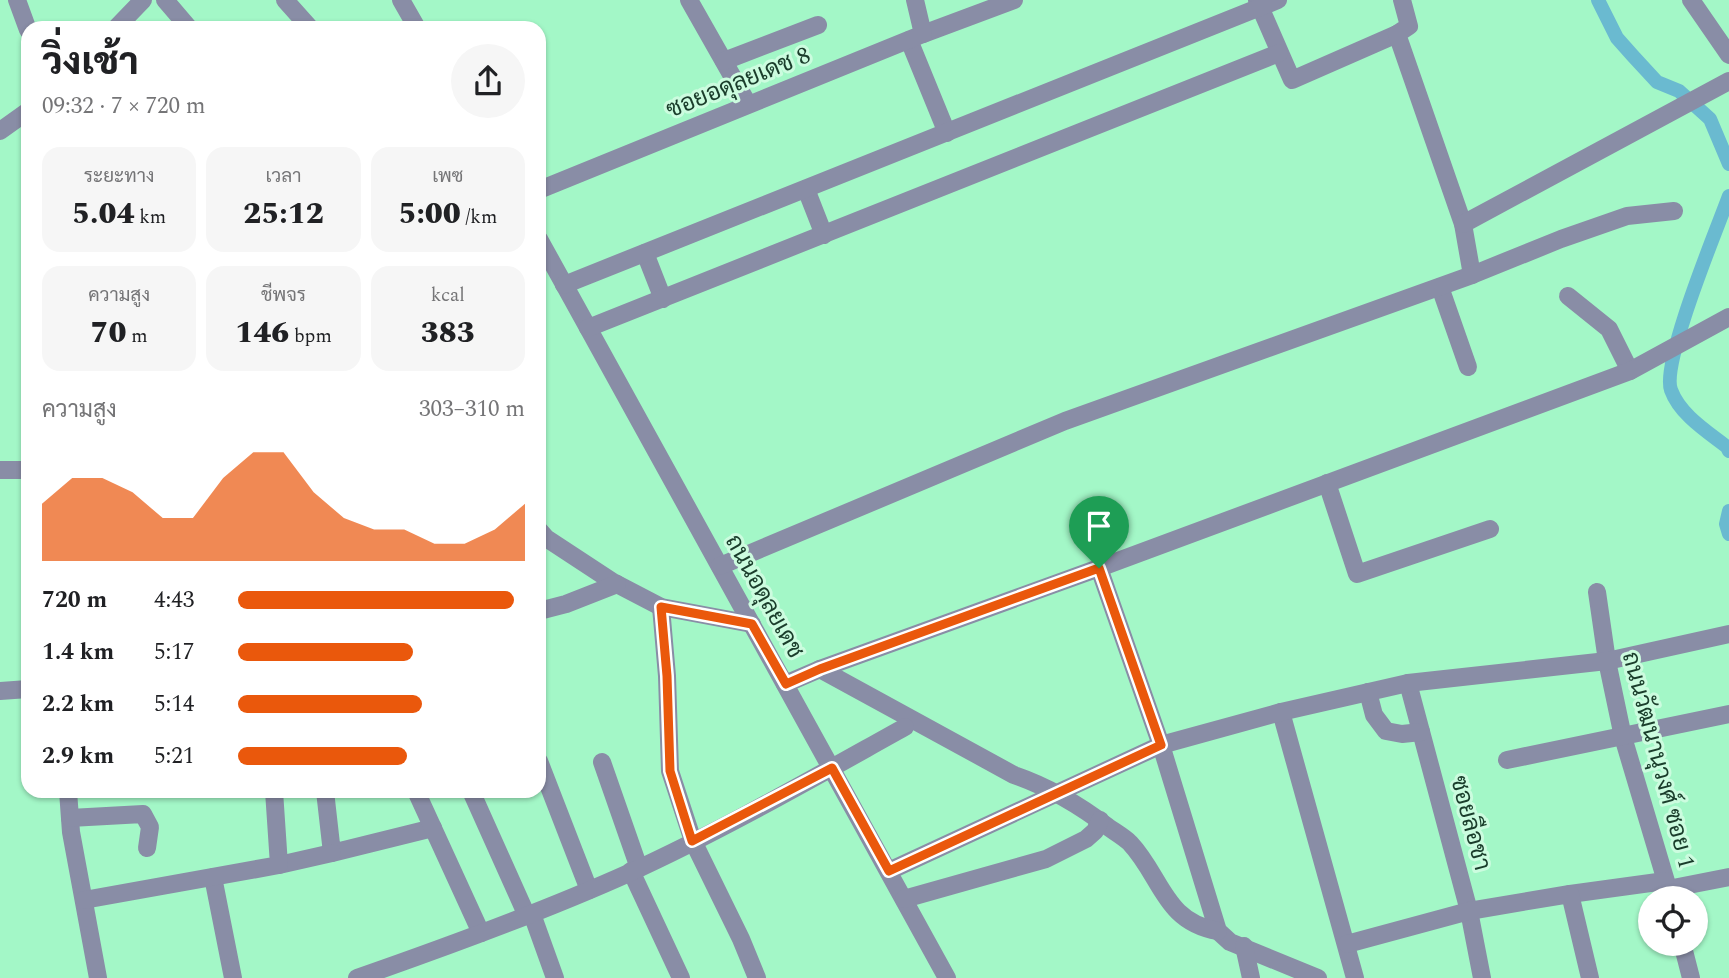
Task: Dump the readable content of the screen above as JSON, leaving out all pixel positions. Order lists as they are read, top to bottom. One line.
{"streets":{"street":["ซอยอดุลยเดช 8","ถนนอดุลยเดช","ถนนวัฒนานุวงศ์ ซอย 1","ซอยลือชา"]},"page":{"heading":["วิ่งเช้า","09:32 · 7 × 720 m"],"stats":[["ระยะทาง","5.04 km"],["เวลา","25:12"],["เพซ","5:00 /km"],["ความสูง","70 m"],["ชีพจร","146 bpm"],["kcal","383"]],"chart":["ความสูง","303–310 m"],"list":[{"name":"720 m","note":"4:43"},{"name":"1.4 km","note":"5:17"},{"name":"2.2 km","note":"5:14"},{"name":"2.9 km","note":"5:21"}]}}
